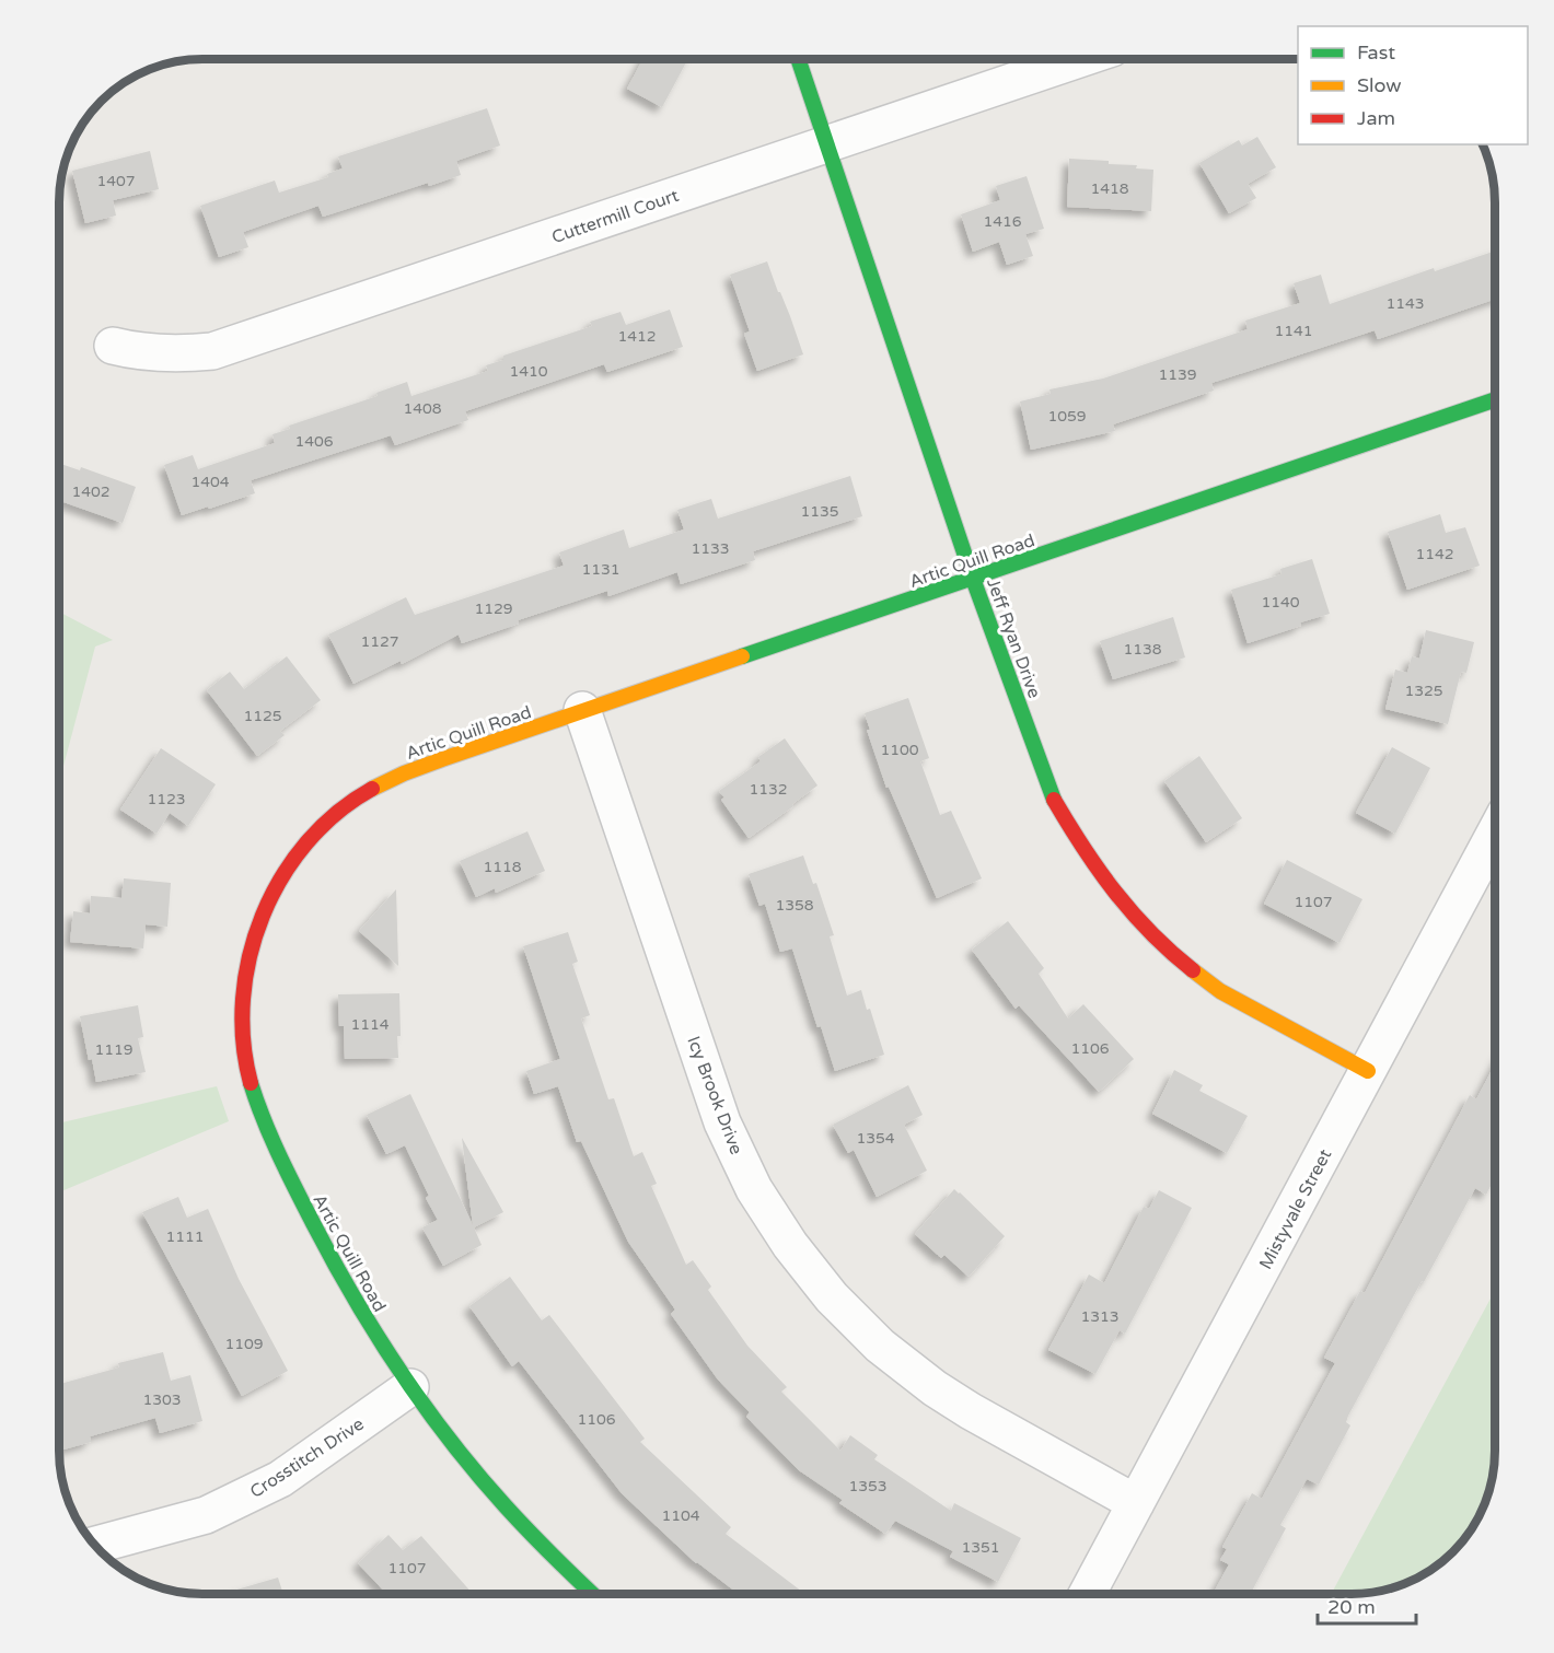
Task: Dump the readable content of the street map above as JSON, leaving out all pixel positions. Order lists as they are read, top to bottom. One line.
{"streets":{"street":["Cuttermill Court","Artic Quill Road","Jeff Ryan Drive","Icy Brook Drive","Mistyvale Street","Crosstitch Drive"]},"crossings":[["Cuttermill Court","Jeff Ryan Drive"],["Artic Quill Road","Jeff Ryan Drive"],["Artic Quill Road","Icy Brook Drive"],["Artic Quill Road","Crosstitch Drive"],["Jeff Ryan Drive","Mistyvale Street"],["Icy Brook Drive","Mistyvale Street"]],"house_numbers":["1407","1418","1416","1143","1141","1412","1410","1139","1408","1059","1406","1404","1402","1135","1133","1142","1131","1140","1129","1127","1138","1325","1125","1100","1132","1123","1118","1107","1358","1114","1106","1119","1354","1111","1313","1109","1303","1106","1353","1104","1351","1107"],"legend":["Fast","Slow","Jam"],"scale_bar":"20 m"}
